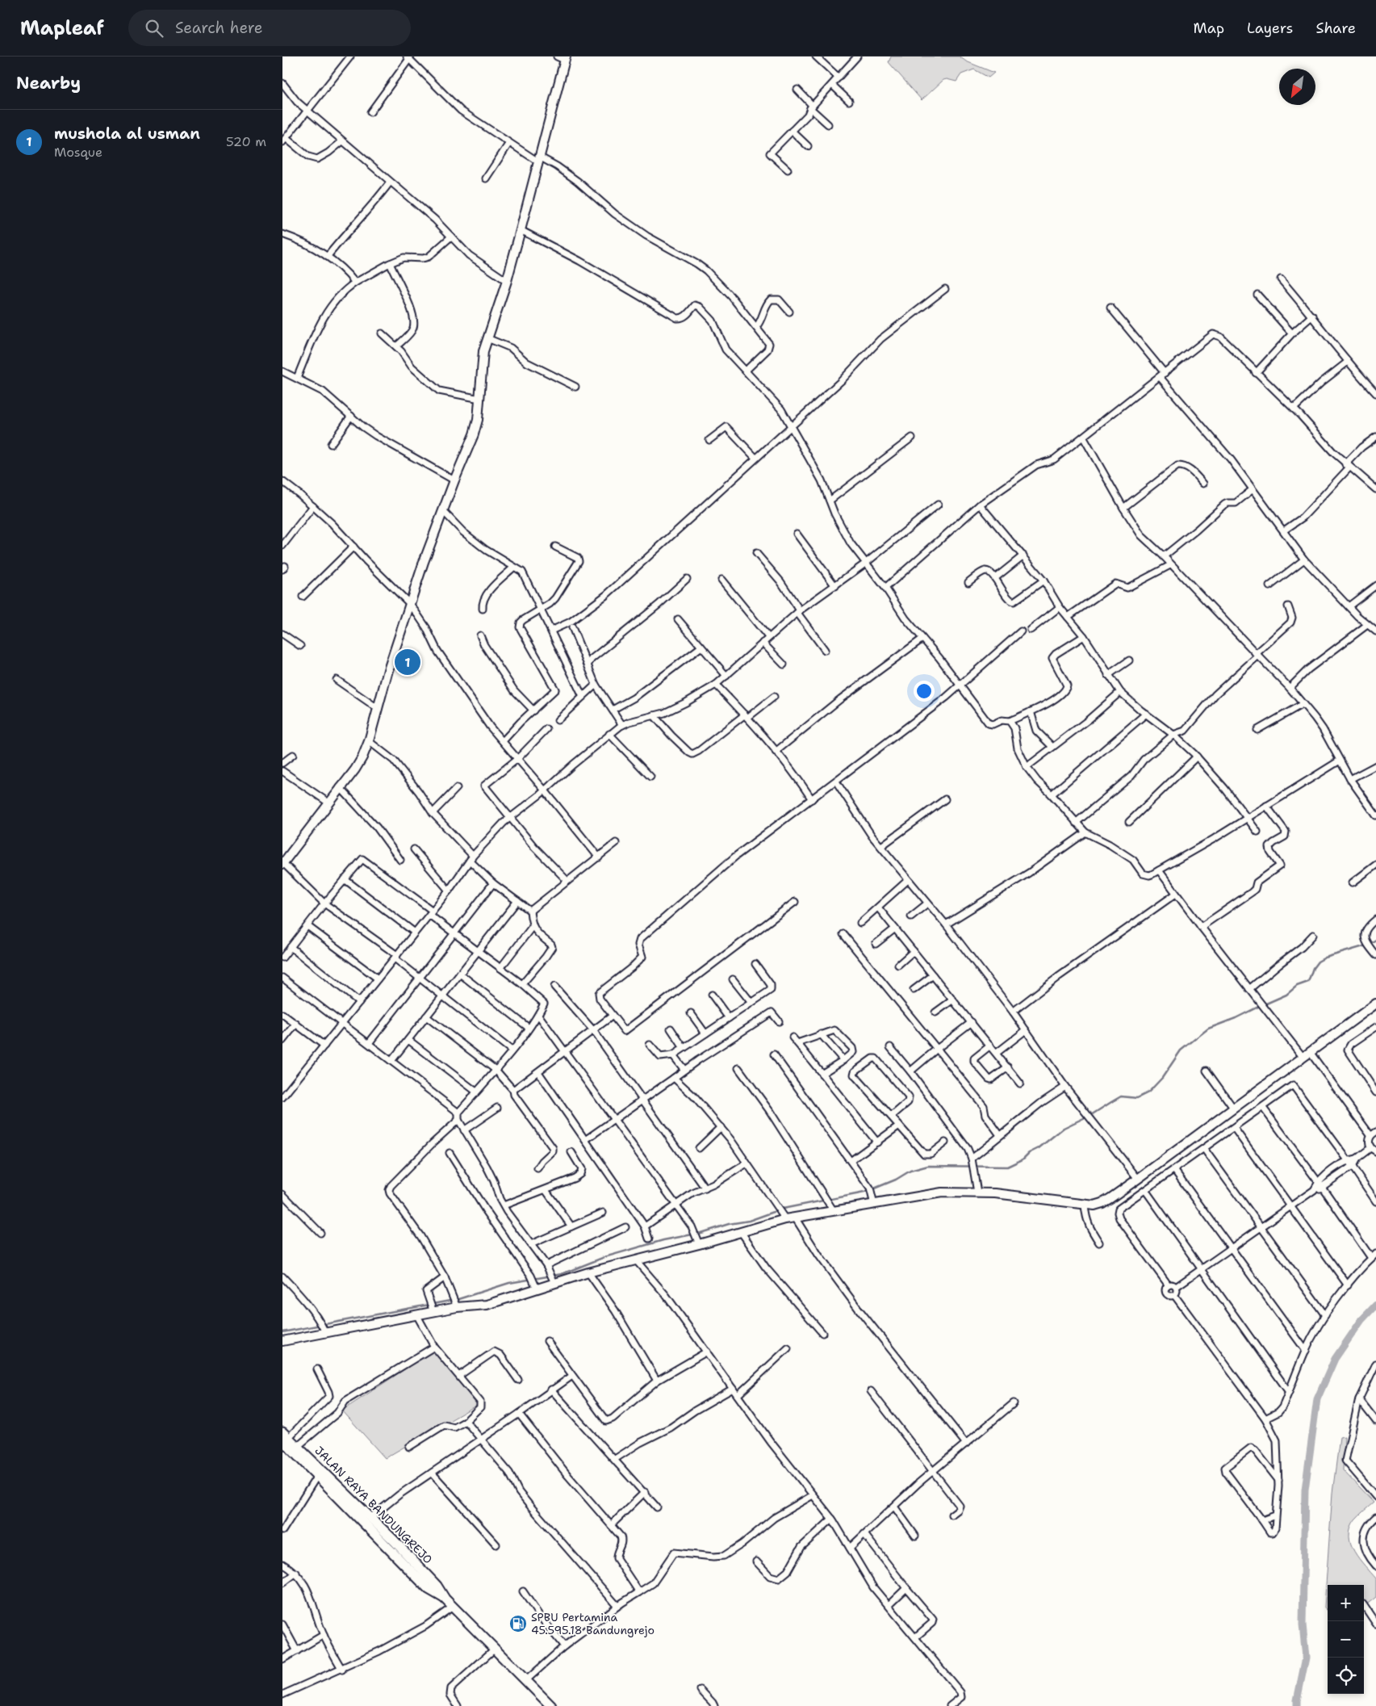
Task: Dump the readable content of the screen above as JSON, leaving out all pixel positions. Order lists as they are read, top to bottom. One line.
{"streets":{"main road":["JALAN RAYA BANDUNGREJO"]},"places":{"fuel station":["SPBU Pertamina 45.595.18 Bandungrejo"]},"north":"bottom left","page":{"header":"Mapleaf","search":"Search here","nav":["Map","Layers","Share"],"heading":"Nearby","list":[{"mark":"1","name":"mushola al usman","note":"Mosque","value":"520 m"}],"pins":"1","map_buttons":["+","−"]}}
